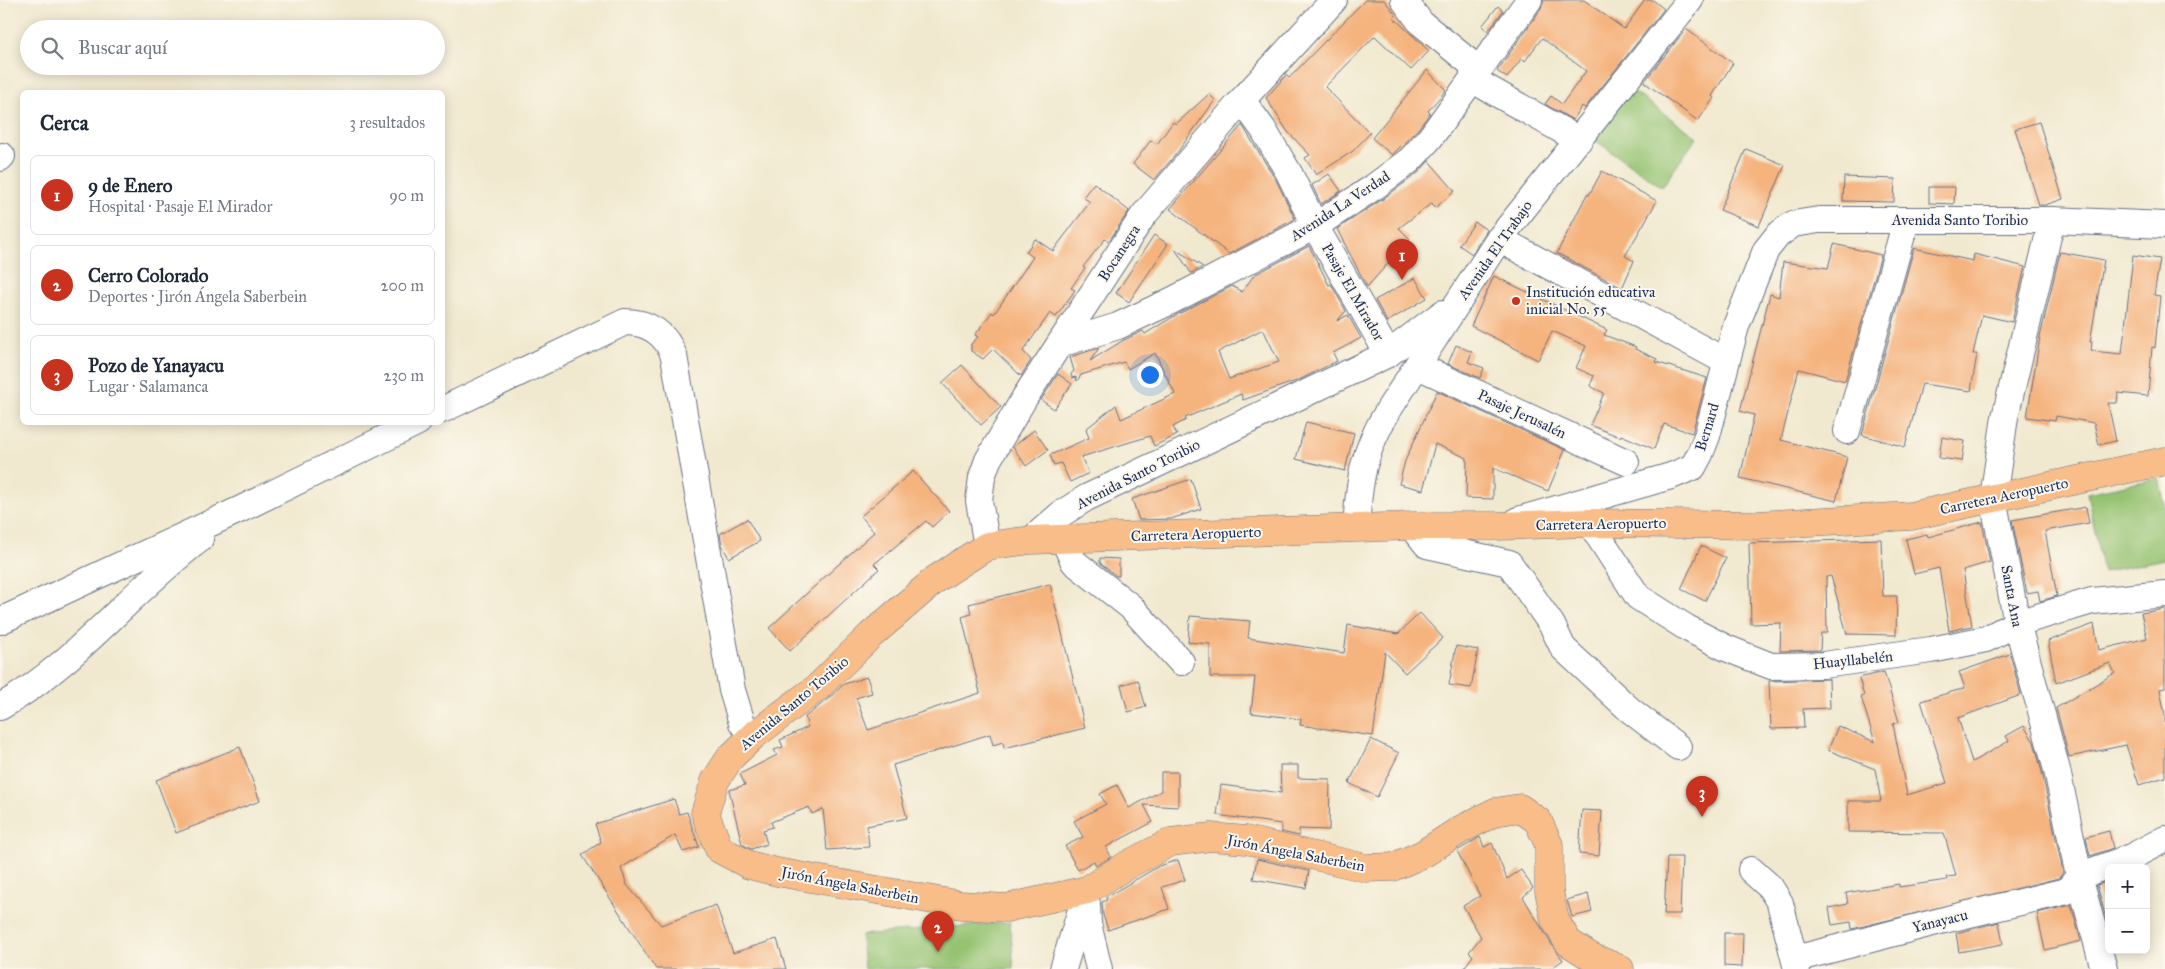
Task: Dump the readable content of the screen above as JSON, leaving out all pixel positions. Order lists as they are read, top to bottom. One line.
{"streets":{"main road":["Avenida Santo Toribio","Carretera Aeropuerto","Jirón Ángela Saberbein"],"street":["Avenida La Verdad","Avenida El Trabajo","Bocanegra","Pasaje El Mirador","Pasaje Jerusalén","Bernard","Santa Ana","Huayllabelén","Yanayacu"]},"crossings":[["Avenida La Verdad","Bocanegra"],["Avenida La Verdad","Pasaje El Mirador"],["Avenida Santo Toribio","Avenida El Trabajo"],["Avenida Santo Toribio","Bocanegra"],["Avenida Santo Toribio","Pasaje El Mirador"],["Avenida Santo Toribio","Bernard"],["Avenida Santo Toribio","Carretera Aeropuerto"],["Avenida Santo Toribio","Santa Ana"],["Avenida Santo Toribio","Jirón Ángela Saberbein"],["Avenida El Trabajo","Pasaje Jerusalén"],["Avenida El Trabajo","Carretera Aeropuerto"],["Bocanegra","Pasaje El Mirador"],["Bernard","Carretera Aeropuerto"],["Carretera Aeropuerto","Santa Ana"],["Carretera Aeropuerto","Huayllabelén"],["Santa Ana","Huayllabelén"],["Santa Ana","Yanayacu"]],"places":["Institución educativa inicial No. 55"],"page":{"search":"Buscar aquí","heading":["Cerca","3 resultados"],"list":[{"mark":"1","name":"9 de Enero","note":"Hospital · Pasaje El Mirador","value":"90 m"},{"mark":"2","name":"Cerro Colorado","note":"Deportes · Jirón Ángela Saberbein","value":"200 m"},{"mark":"3","name":"Pozo de Yanayacu","note":"Lugar · Salamanca","value":"230 m"}],"pins":["1","3","2"],"map_buttons":["+","−"]}}
